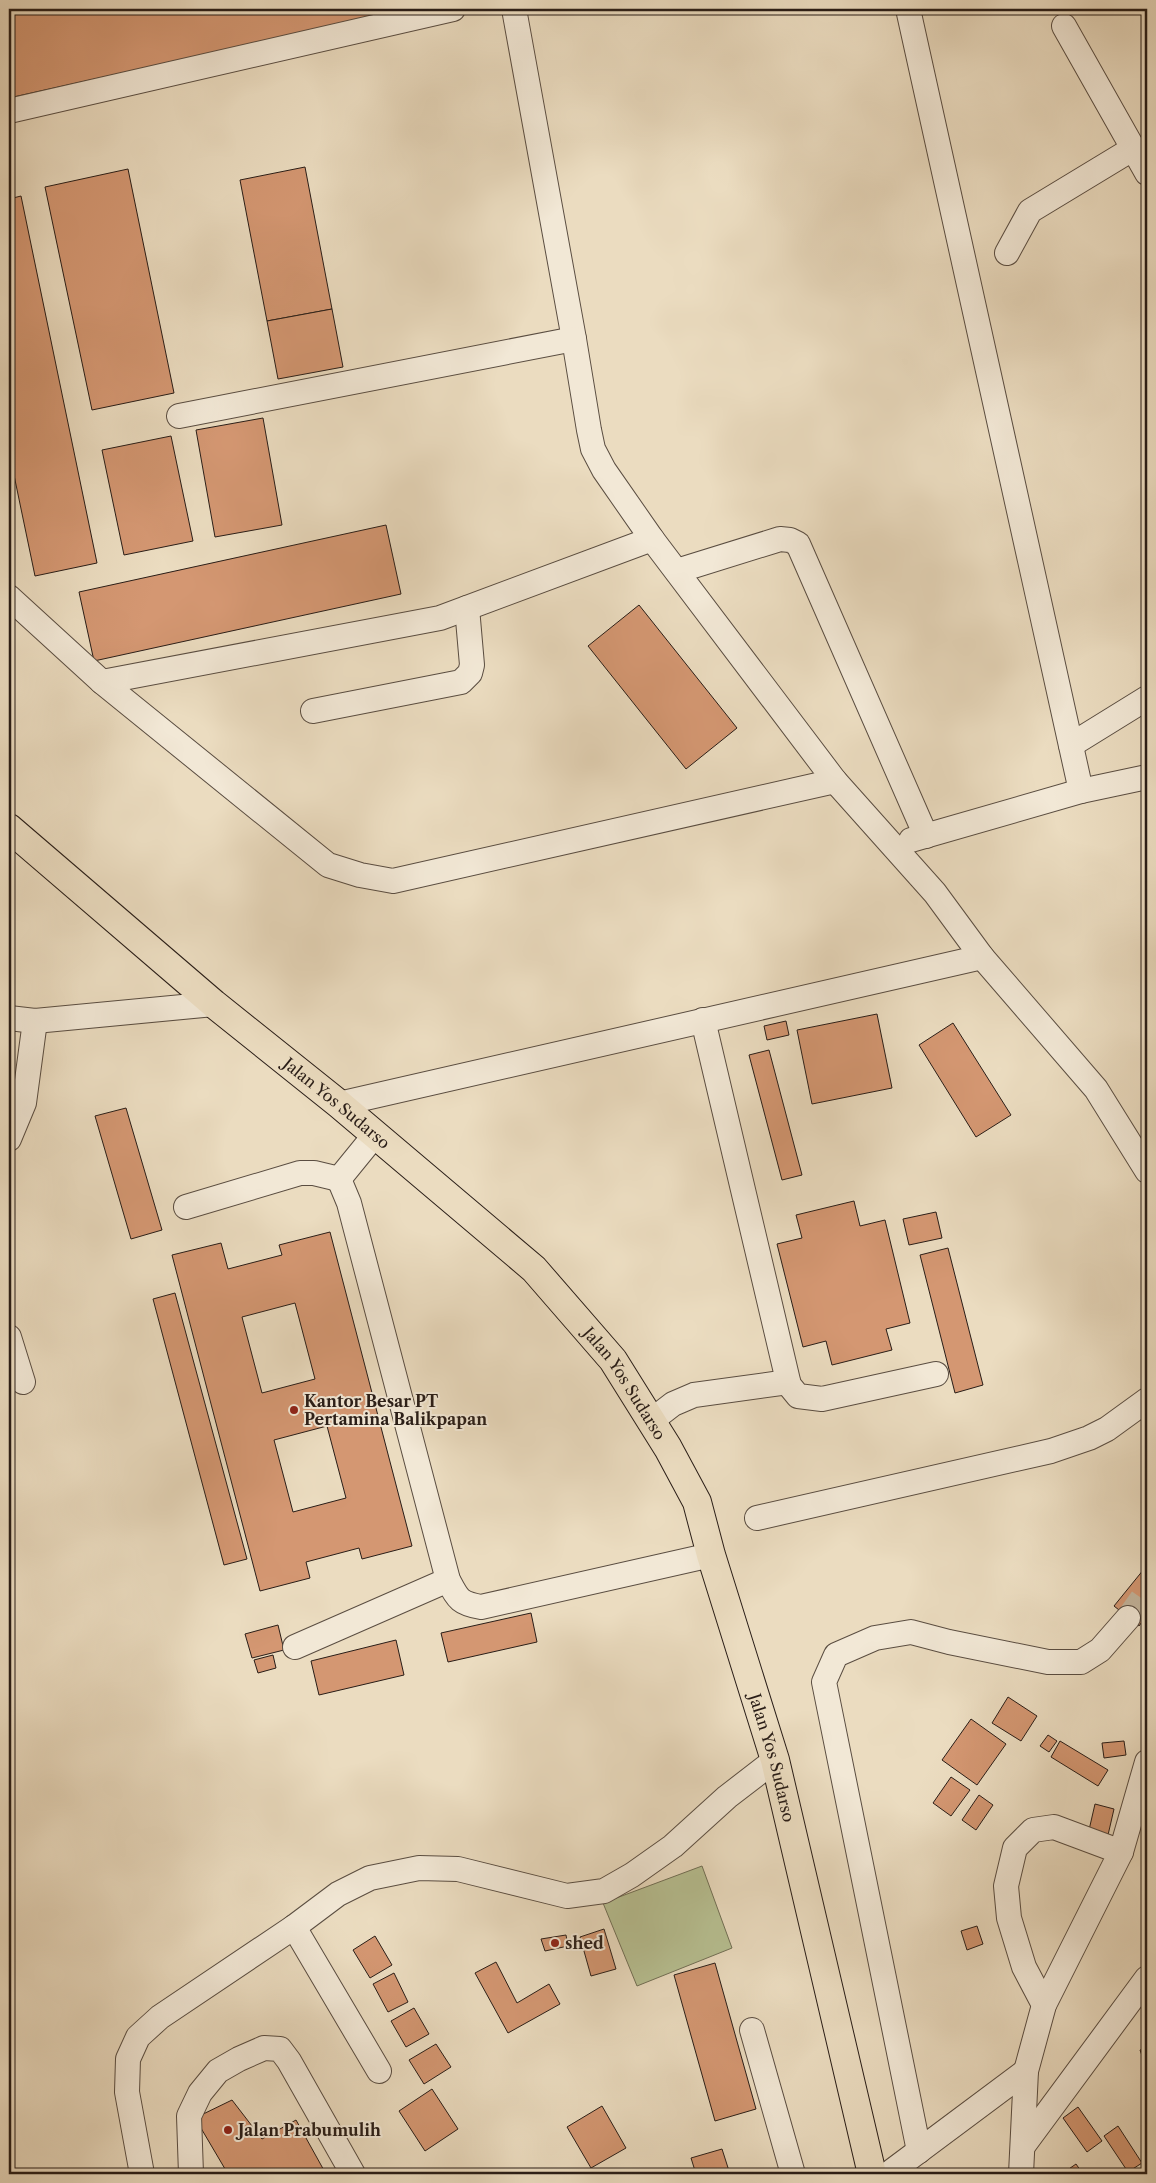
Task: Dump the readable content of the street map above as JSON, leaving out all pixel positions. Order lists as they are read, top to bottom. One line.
{"streets":{"main road":["Jalan Yos Sudarso"]},"places":["Kantor Besar PT Pertamina Balikpapan","shed","Jalan Prabumulih"]}
